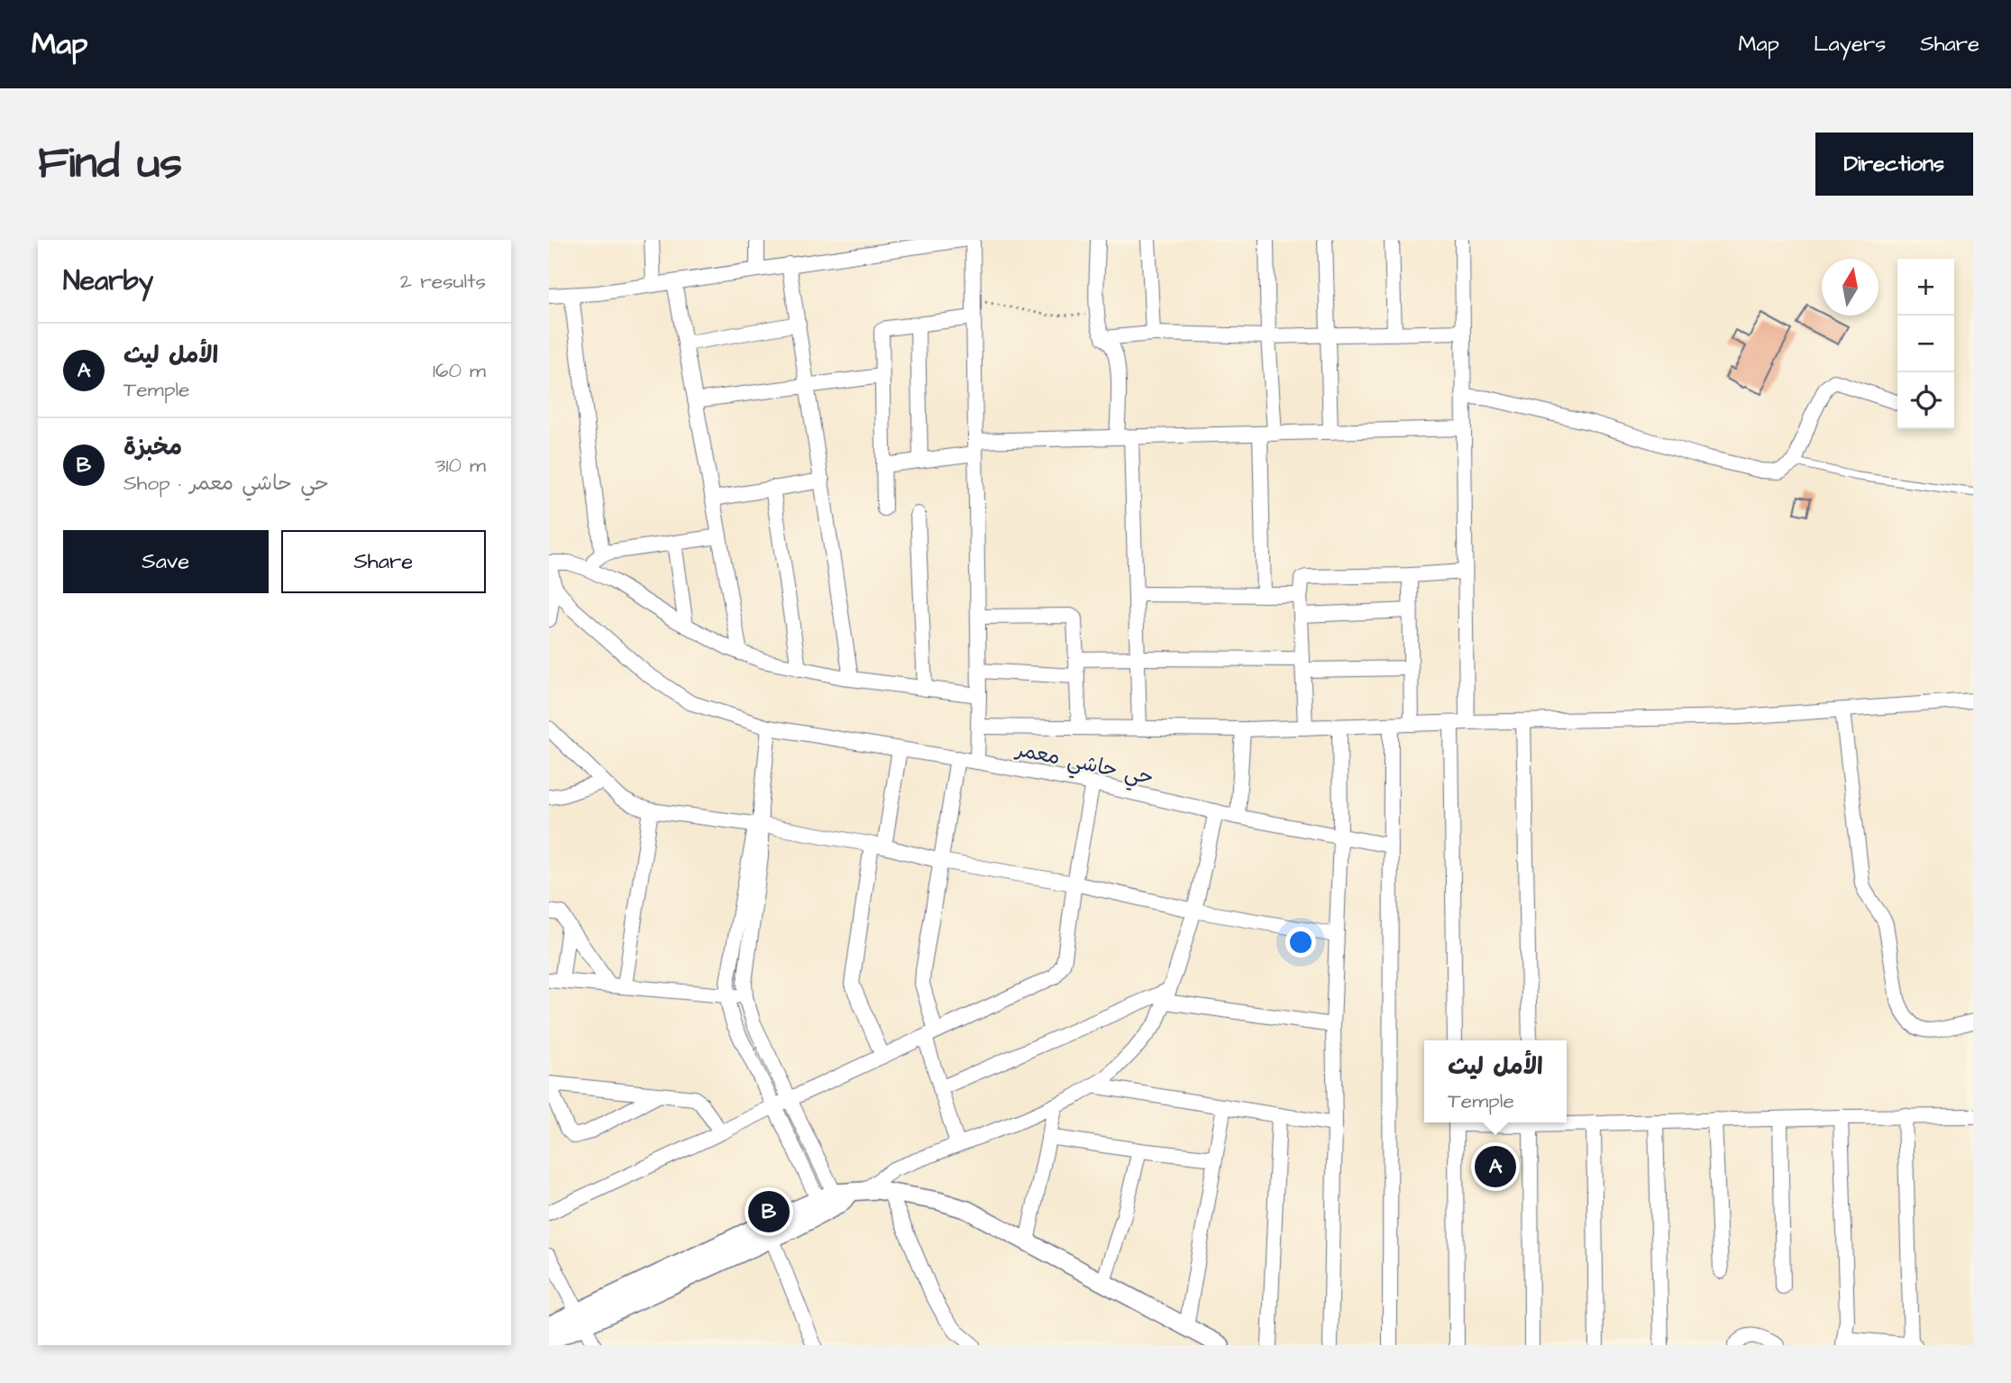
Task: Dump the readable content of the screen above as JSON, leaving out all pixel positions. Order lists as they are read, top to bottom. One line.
{"streets":{"street":["حي حاشي معمر"]},"north":"top","page":{"header":"Map","nav":["Map","Layers","Share"],"buttons":["Directions",["Save","Share"]],"title":"Find us","heading":["Nearby","2 results"],"map_buttons":["+","−"],"list":[{"mark":"A","name":"الأمل ليث","note":"Temple","value":"160 m"},{"mark":"B","name":"مخبزة","note":"Shop · حي حاشي معمر","value":"310 m"}],"popup":["الأمل ليث","Temple"],"pins":["A","B"]}}
